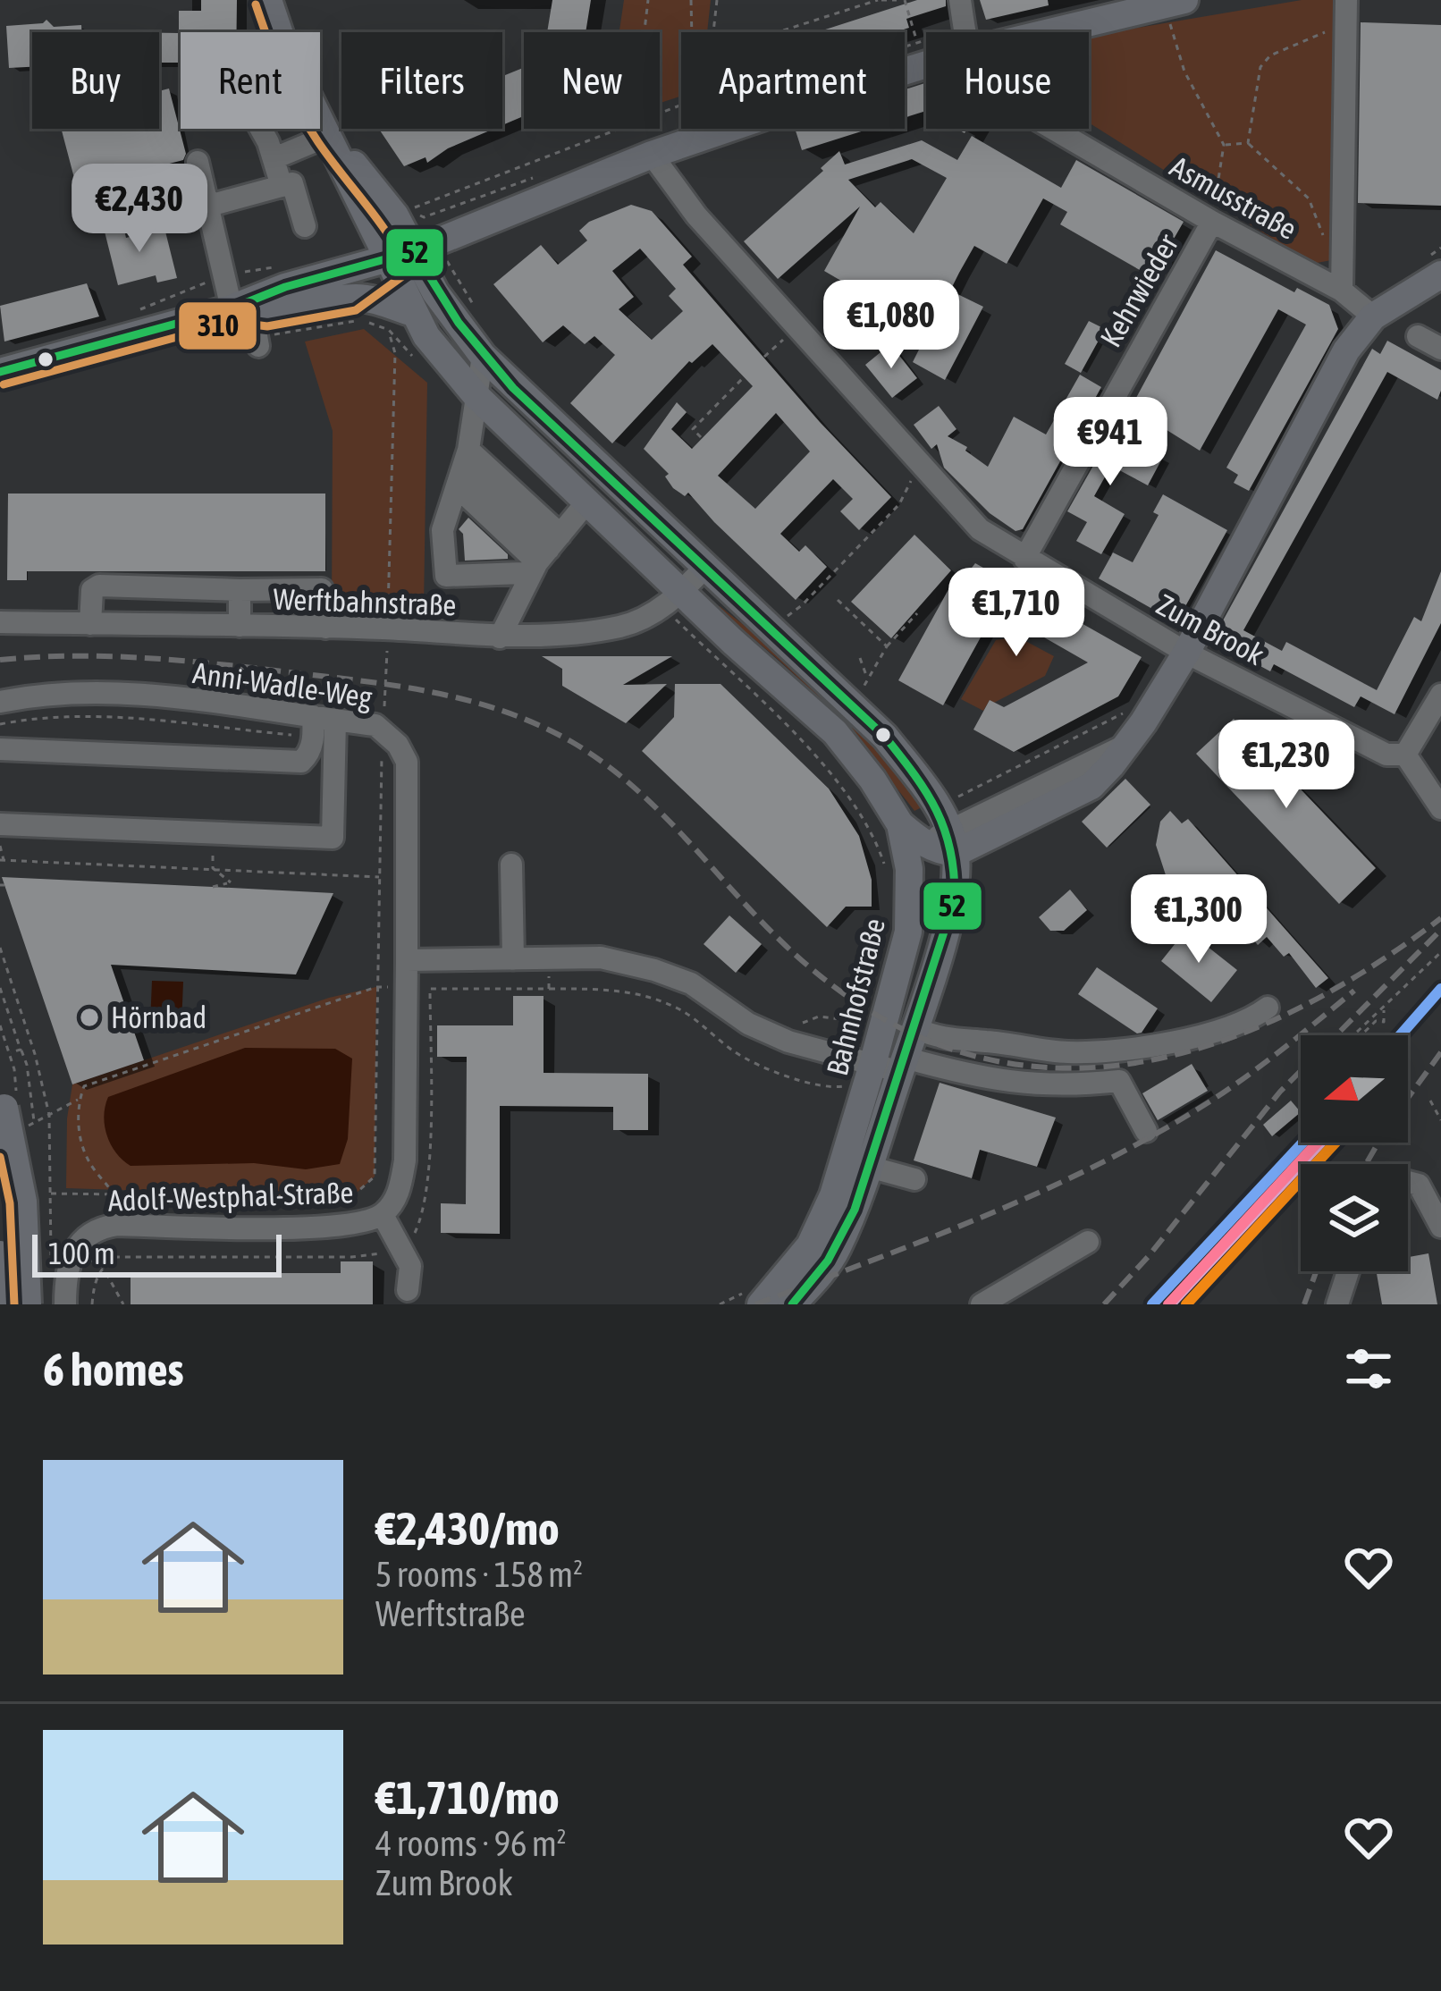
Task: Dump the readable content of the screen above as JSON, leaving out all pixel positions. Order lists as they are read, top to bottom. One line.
{"streets":{"main road":["Bahnhofstraße"],"street":["Asmusstraße","Kehrwieder","Werftbahnstraße","Zum Brook","Anni-Wadle-Weg","Adolf-Westphal-Straße"]},"crossings":[["Asmusstraße","Kehrwieder"],["Kehrwieder","Zum Brook"],["Werftbahnstraße","Bahnhofstraße"],["Anni-Wadle-Weg","Adolf-Westphal-Straße"]],"places":["Hörnbad"],"lines":["transit line 310","transit line 52"],"scale_bar":"100 m","north":"left","page":{"chip":["Buy","Rent","Filters","New","Apartment","House"],"price":["€2,430","€1,080","€941","€1,710","€1,230","€1,300"],"scale":"100 m","heading":"6 homes","list":[{"name":"€2,430/mo","note":"5 rooms · 158 m² · Werftstraße"},{"name":"€1,710/mo","note":"4 rooms · 96 m² · Zum Brook"}]}}
